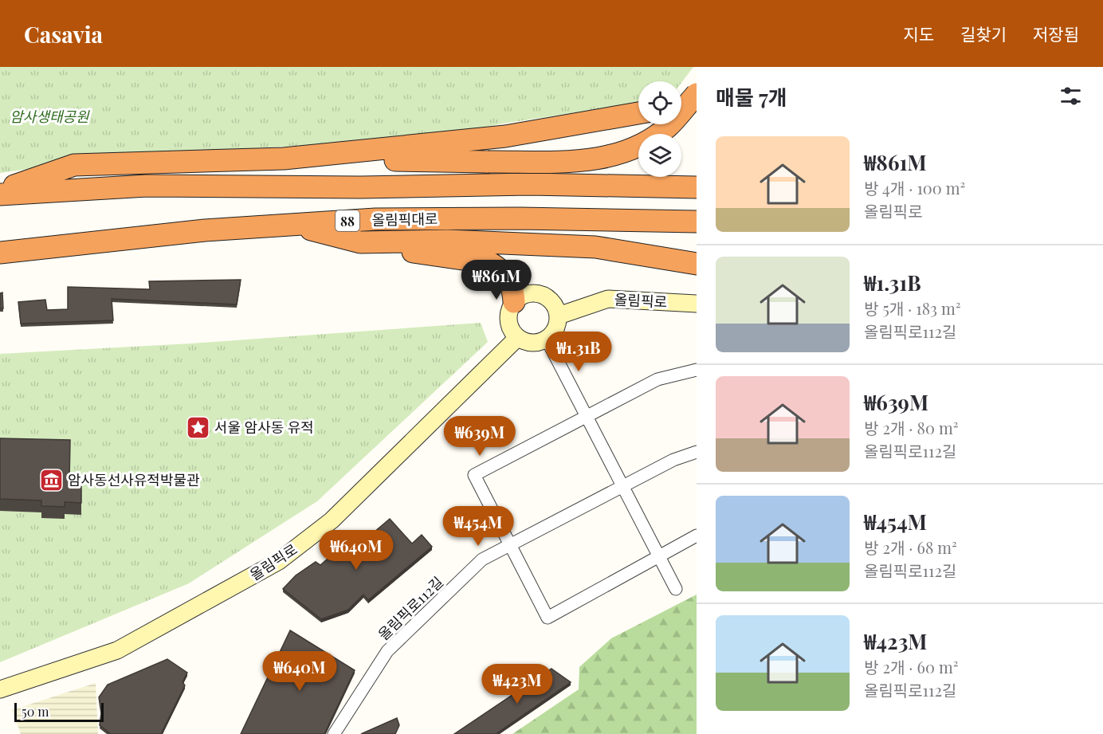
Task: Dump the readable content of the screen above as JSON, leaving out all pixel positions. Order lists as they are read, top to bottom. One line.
{"streets":{"highway":["올림픽대로","88"],"main road":["올림픽로"],"street":["올림픽로112길"]},"parks":["암사생태공원"],"places":{"place":["서울 암사동 유적"],"museum":["암사동선사유적박물관"]},"scale_bar":"50 m","page":{"header":"Casavia","nav":["지도","길찾기","저장됨"],"heading":"매물 7개","list":[{"name":"₩861M","note":"방 4개 · 100 m² · 올림픽로"},{"name":"₩1.31B","note":"방 5개 · 183 m² · 올림픽로112길"},{"name":"₩639M","note":"방 2개 · 80 m² · 올림픽로112길"},{"name":"₩454M","note":"방 2개 · 68 m² · 올림픽로112길"},{"name":"₩423M","note":"방 2개 · 60 m² · 올림픽로112길"}],"price":["₩861M","₩1.31B","₩639M","₩454M","₩640M","₩640M","₩423M"],"scale":"50 m"}}
